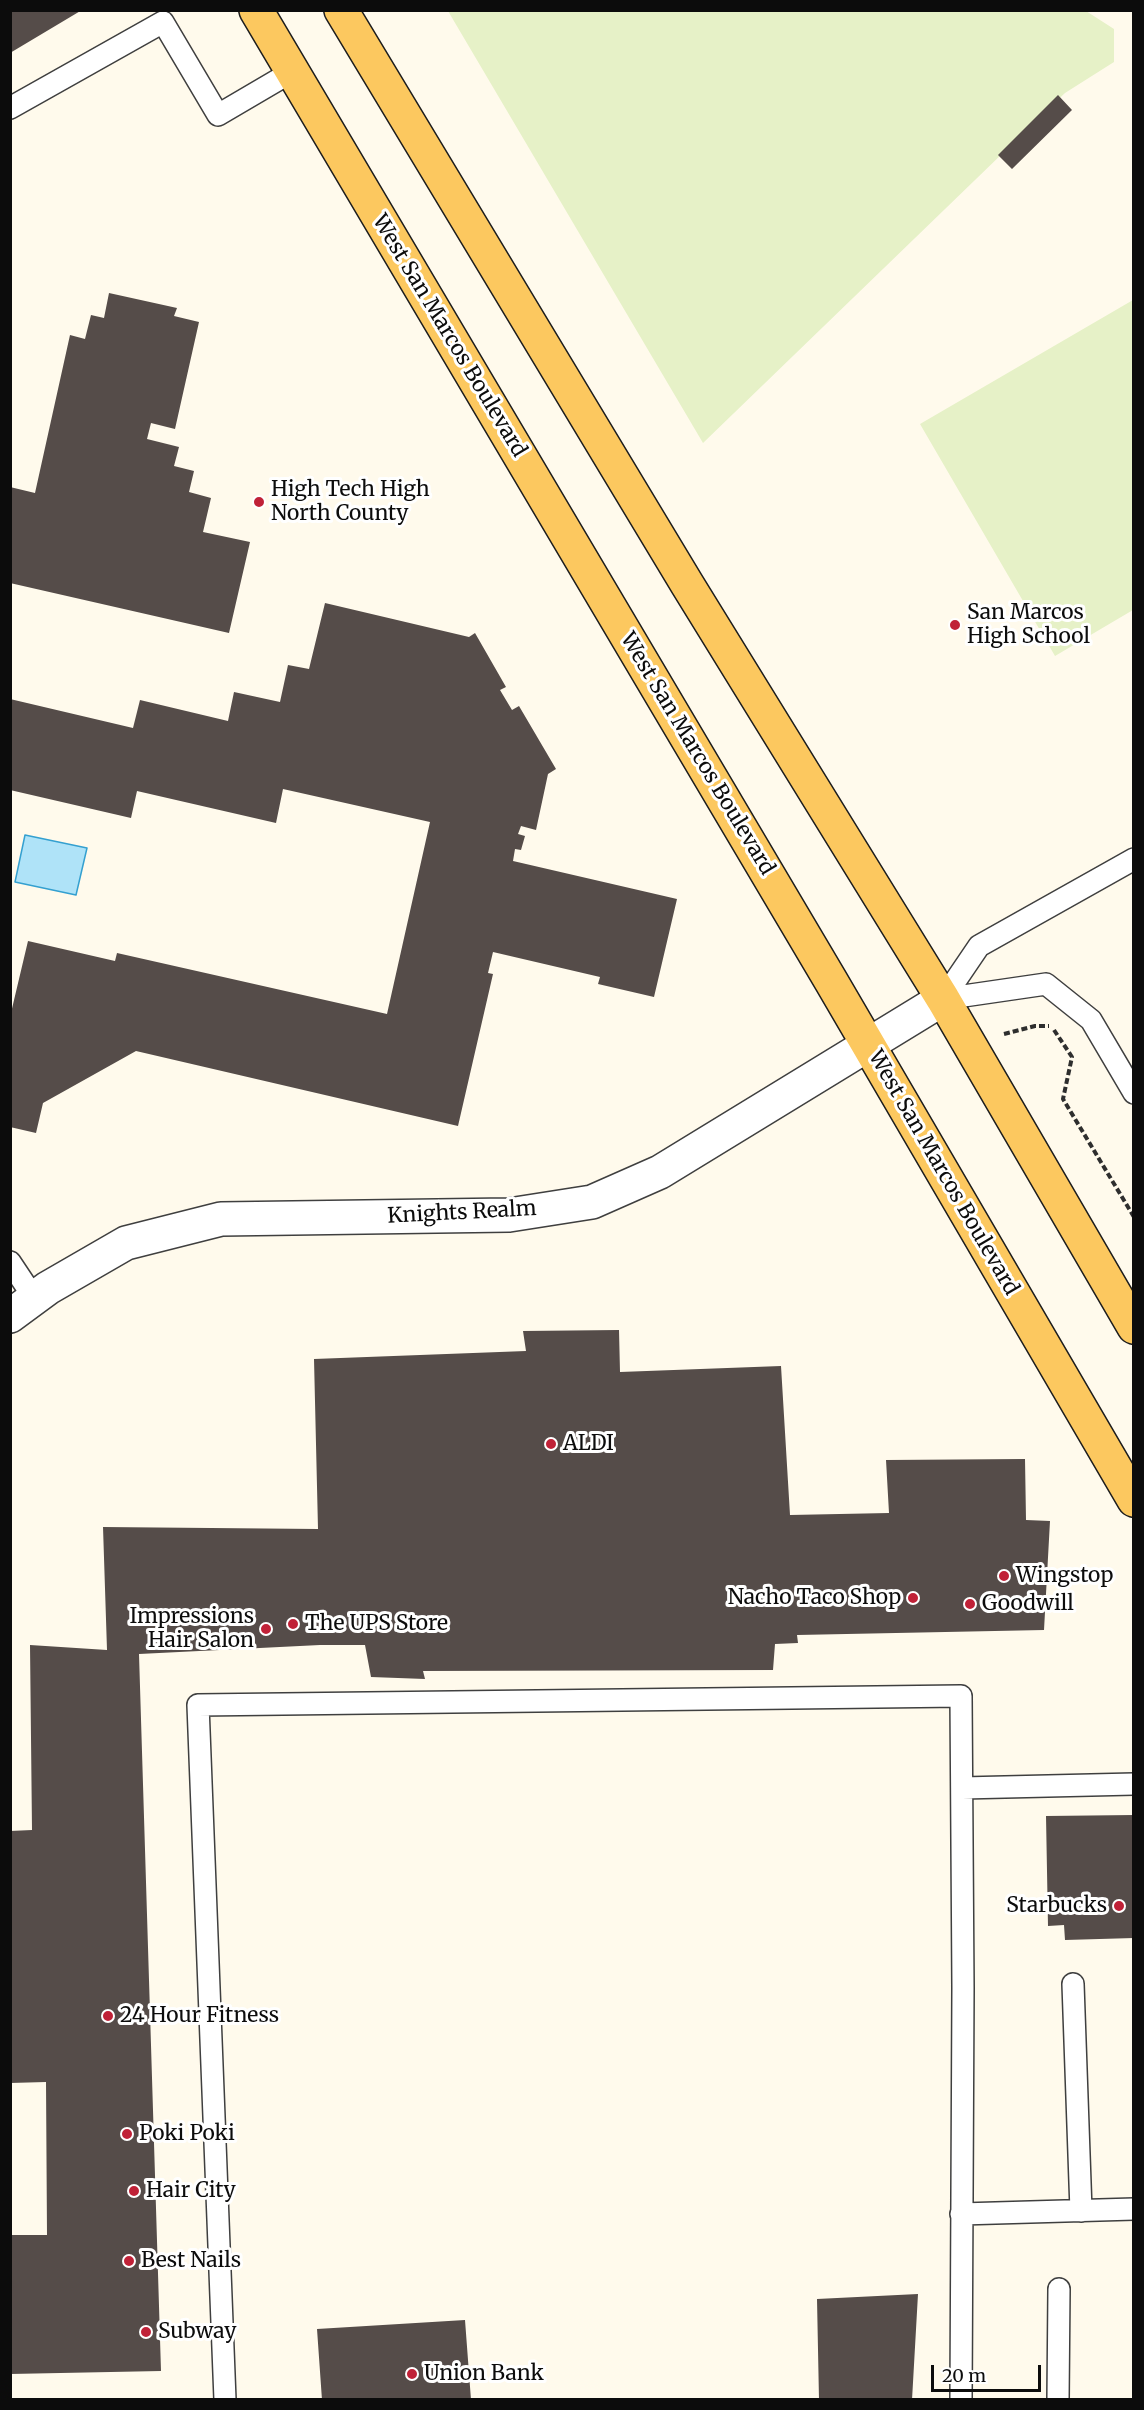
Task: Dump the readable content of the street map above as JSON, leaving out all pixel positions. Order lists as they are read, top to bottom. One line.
{"streets":{"main road":["West San Marcos Boulevard"],"street":["Knights Realm"]},"crossings":[["West San Marcos Boulevard","Knights Realm"]],"places":["High Tech High North County","San Marcos High School","ALDI","Wingstop","Nacho Taco Shop","Goodwill","The UPS Store","Impressions Hair Salon","Starbucks","24 Hour Fitness","Poki Poki","Hair City","Best Nails","Subway","Union Bank"],"scale_bar":"20 m"}
